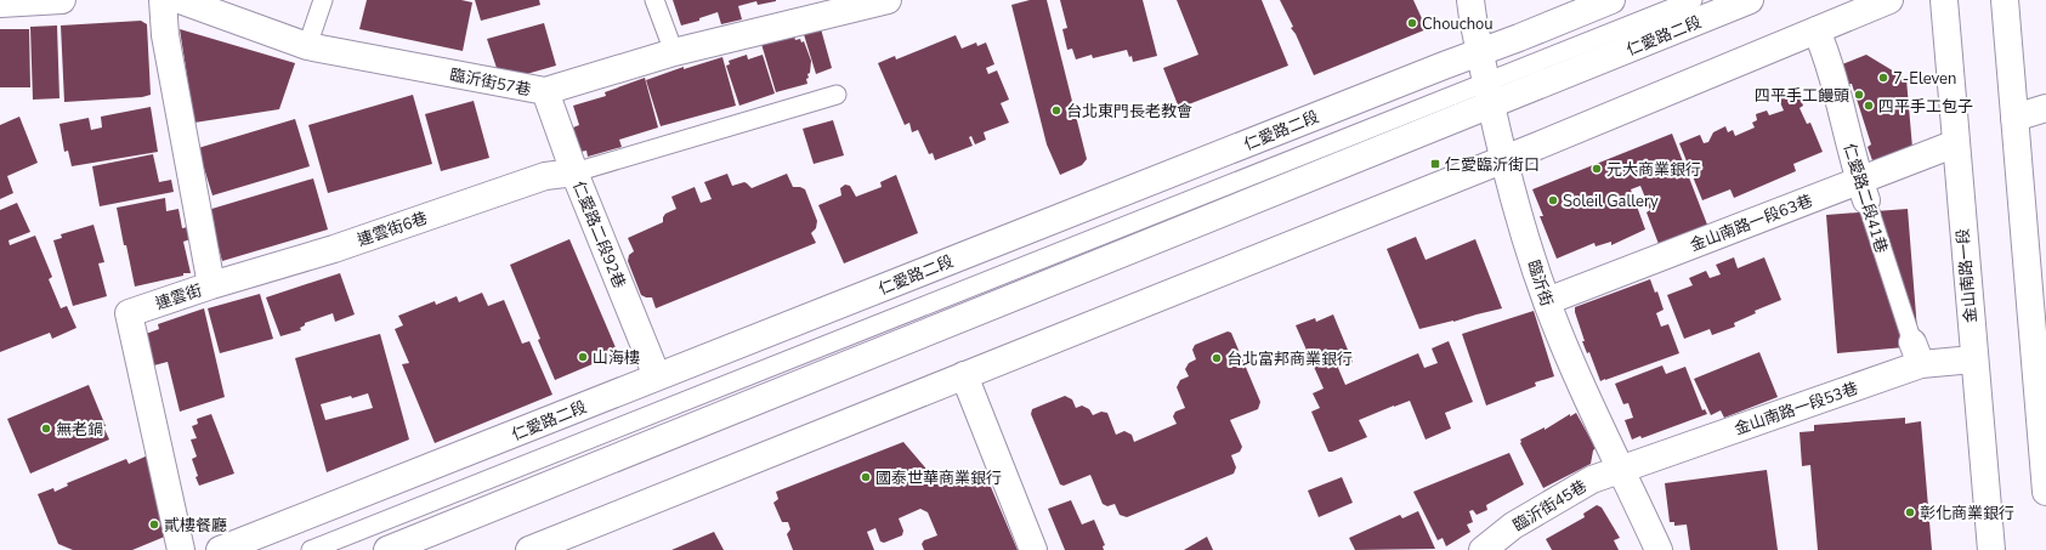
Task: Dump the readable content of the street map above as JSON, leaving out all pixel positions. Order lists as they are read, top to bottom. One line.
{"streets":{"main road":["仁愛路二段","臨沂街57巷","仁愛路二段41巷","金山南路一段63巷","連雲街6巷","仁愛路二段92巷","金山南路一段","臨沂街","連雲街","金山南路一段53巷","臨沂街45巷"]},"crossings":[["仁愛路二段","仁愛路二段92巷"],["仁愛路二段","臨沂街"],["臨沂街57巷","仁愛路二段92巷"],["仁愛路二段41巷","金山南路一段63巷"],["仁愛路二段41巷","金山南路一段53巷"],["金山南路一段63巷","金山南路一段"],["金山南路一段63巷","臨沂街"],["連雲街6巷","仁愛路二段92巷"],["連雲街6巷","連雲街"],["金山南路一段","金山南路一段53巷"],["臨沂街","金山南路一段53巷"],["臨沂街","臨沂街45巷"],["金山南路一段53巷","臨沂街45巷"]],"places":{"other":["Chouchou","7-Eleven","四平手工饅頭","四平手工包子","台北東門長老教會","元大商業銀行","Soleil Gallery","山海樓","台北富邦商業銀行","無老鍋","國泰世華商業銀行","彰化商業銀行","貳樓餐廳"],"transit":["仁愛臨沂街口"]}}
